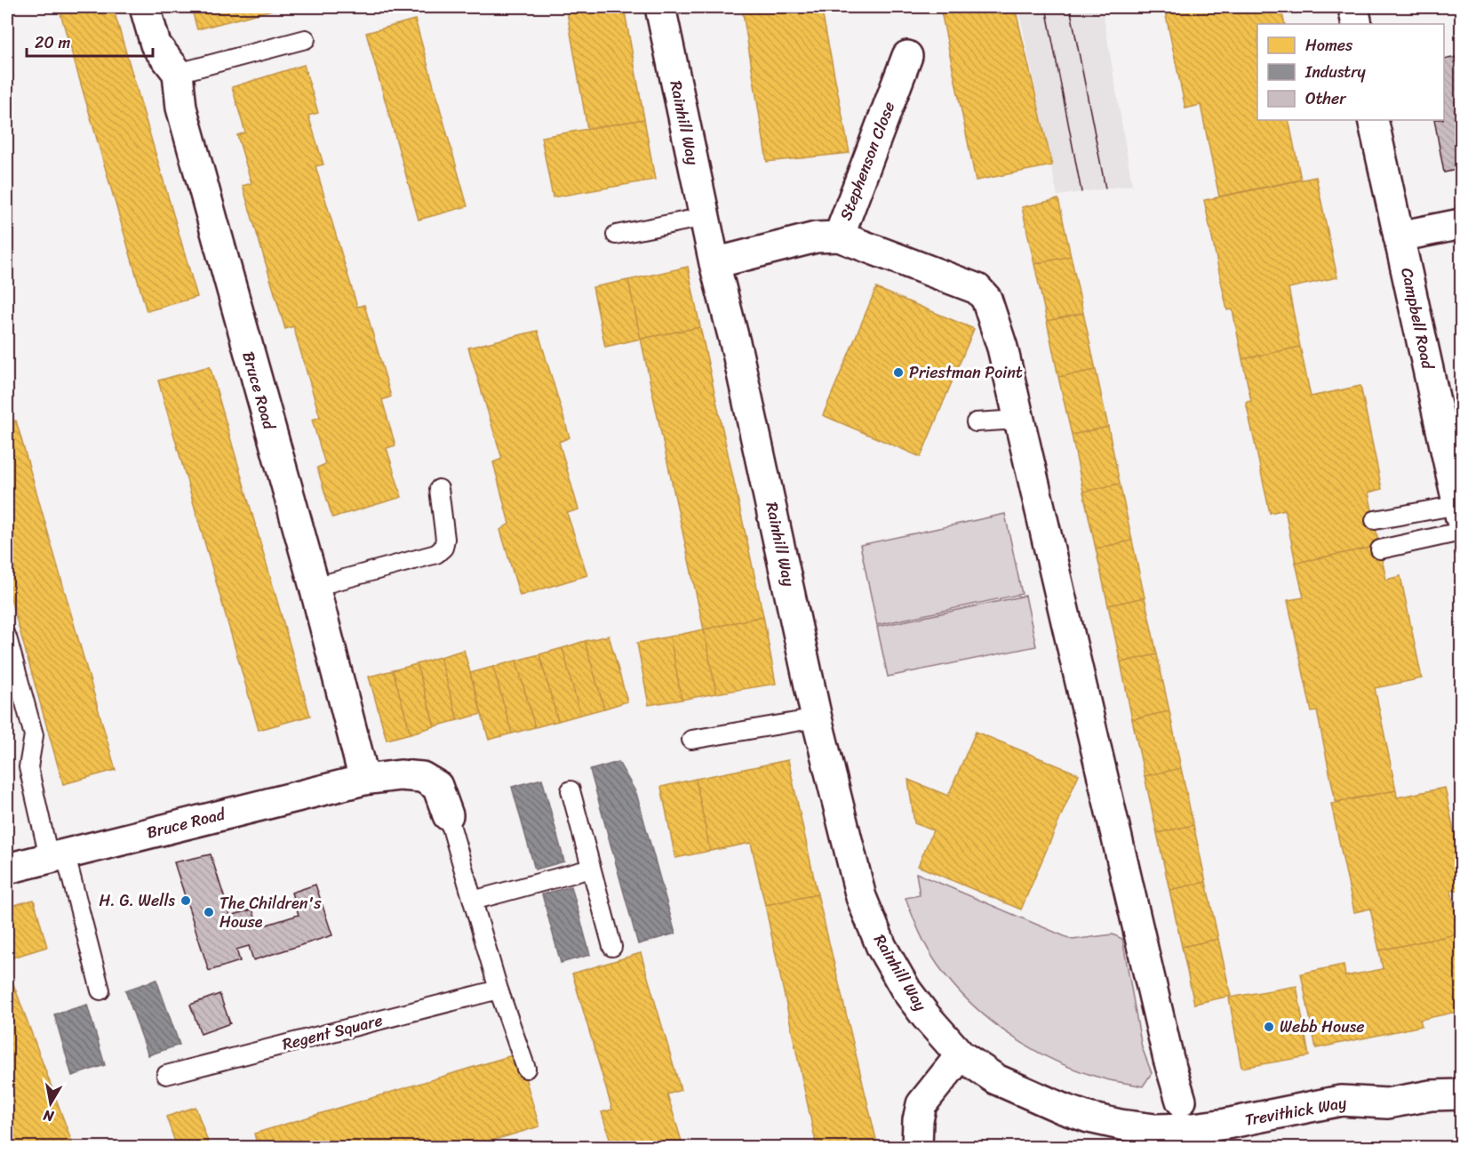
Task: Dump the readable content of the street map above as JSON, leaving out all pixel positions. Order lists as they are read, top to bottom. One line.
{"streets":{"street":["Rainhill Way","Stephenson Close","Campbell Road","Bruce Road","Trevithick Way"],"lane":["Regent Square"]},"crossings":[["Rainhill Way","Stephenson Close"],["Rainhill Way","Trevithick Way"]],"places":["Priestman Point","H. G. Wells","The Children's House","Webb House"],"legend":["Homes","Industry","Other"],"scale_bar":"20 m","north":"bottom"}
